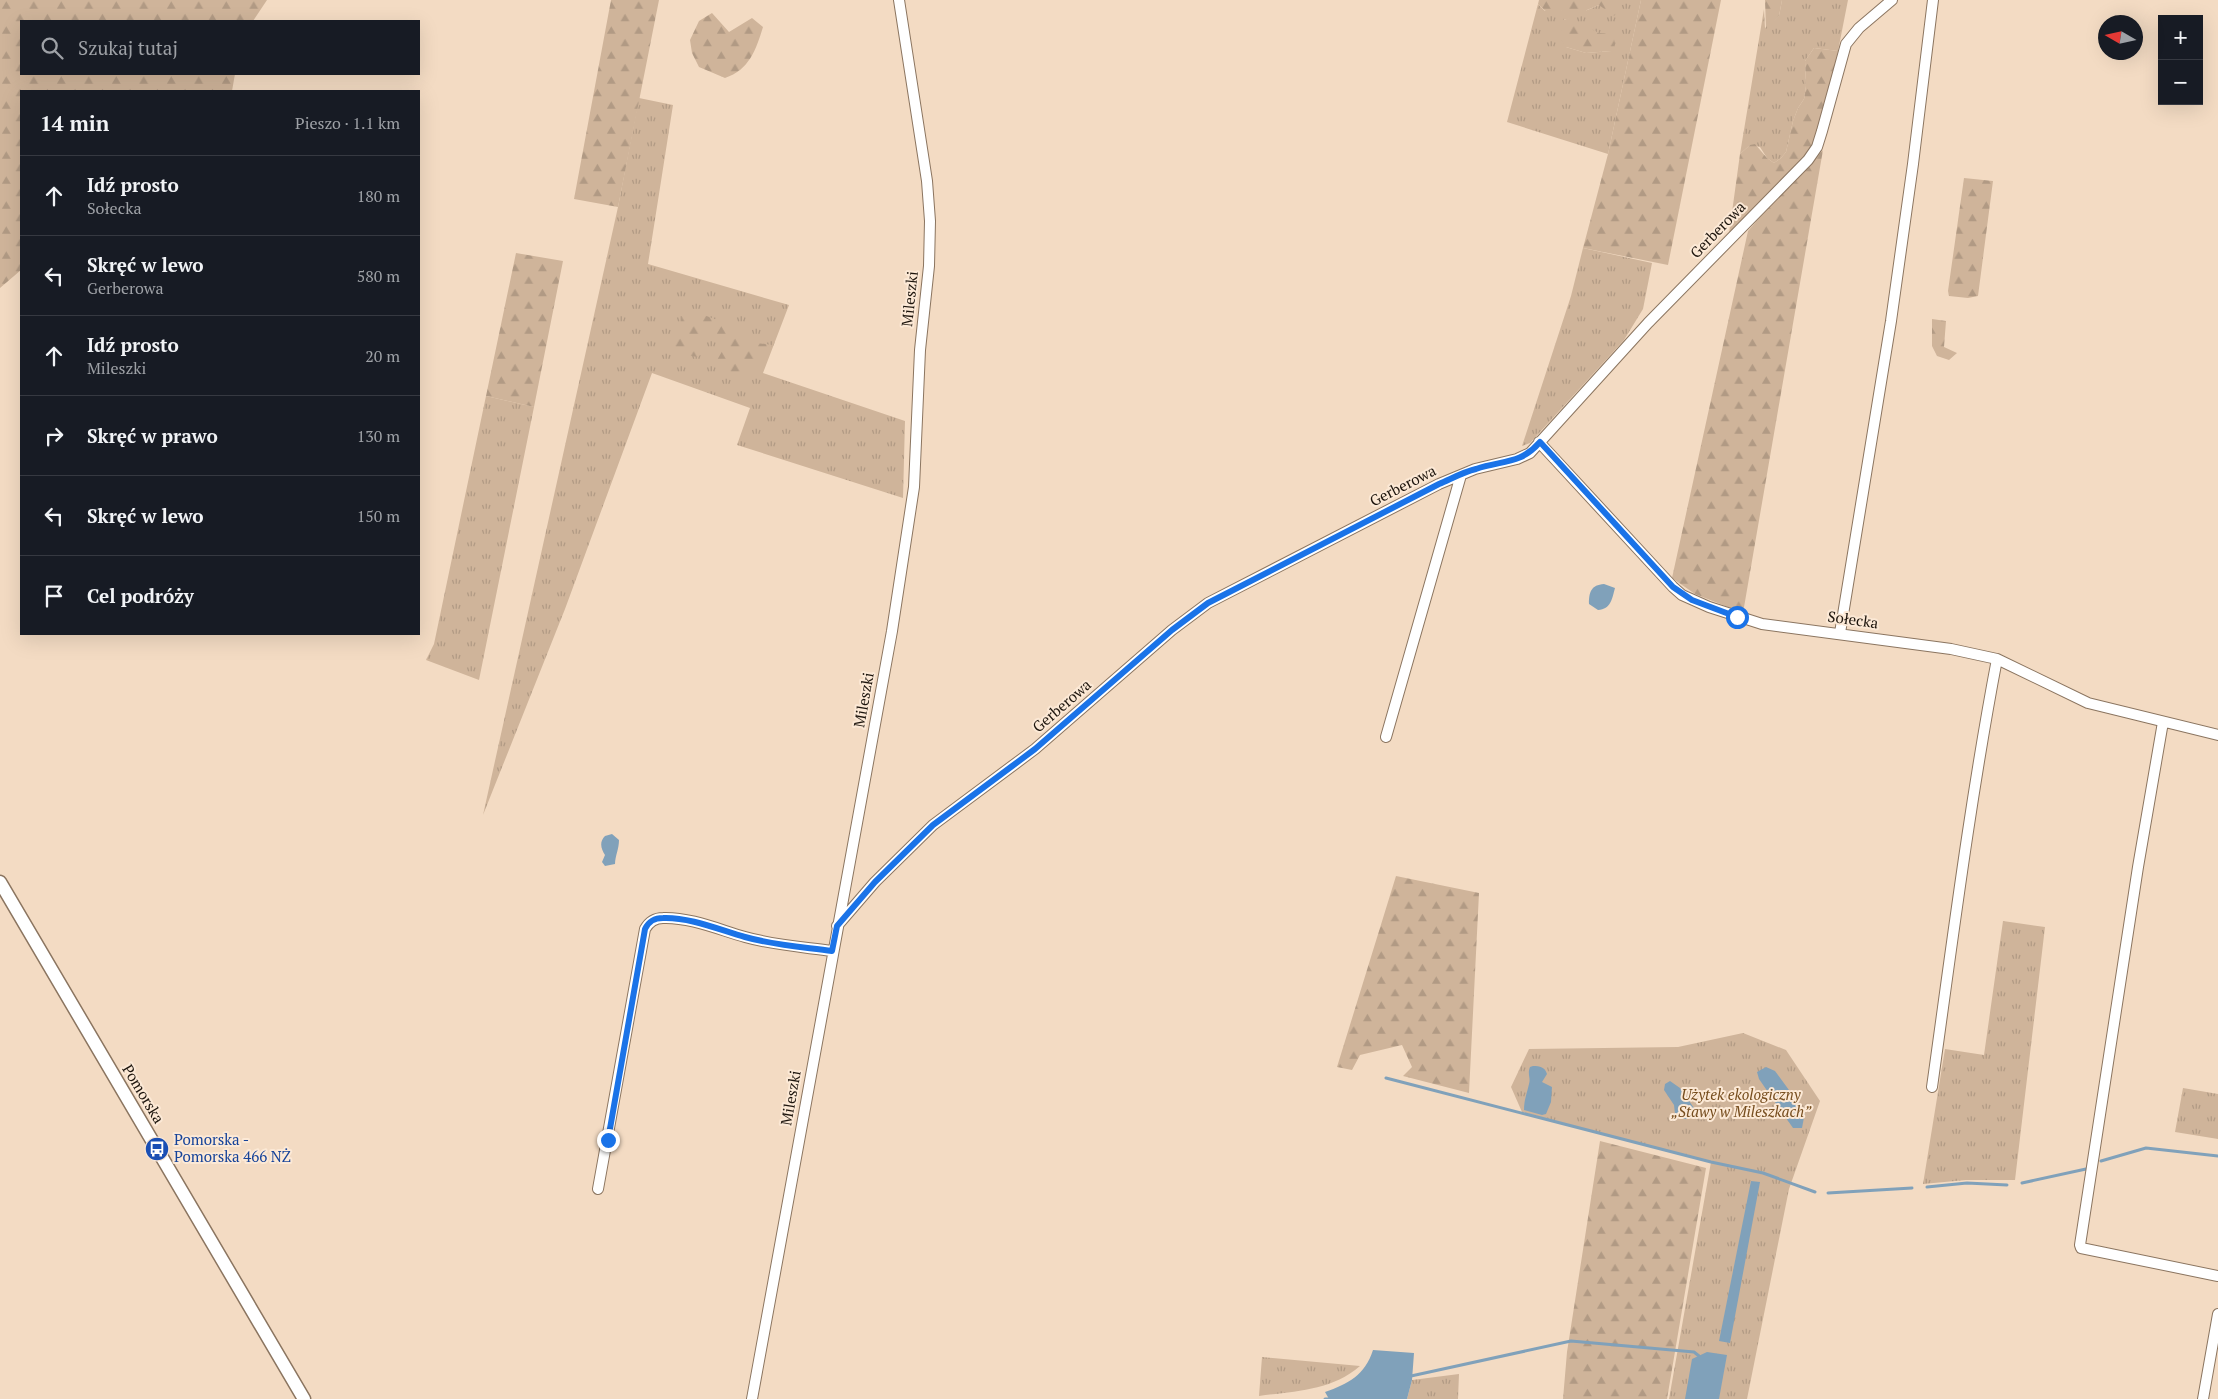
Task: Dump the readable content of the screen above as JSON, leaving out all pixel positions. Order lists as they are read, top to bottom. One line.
{"streets":{"street":["Gerberowa","Mileszki","Sołecka","Pomorska"]},"crossings":[["Gerberowa","Mileszki"],["Gerberowa","Sołecka"]],"parks":["Użytek ekologiczny „Stawy w Mileszkach”"],"places":{"bus stop":["Pomorska - Pomorska 466 NŻ"]},"north":"left","page":{"map_buttons":["+","−"],"search":"Szukaj tutaj","heading":["14 min","Pieszo · 1.1 km"],"list":[["Idź prosto","Sołecka","180 m"],["Skręć w lewo","Gerberowa","580 m"],["Idź prosto","Mileszki","20 m"],["Skręć w prawo","130 m"],["Skręć w lewo","150 m"],"Cel podróży"]}}
